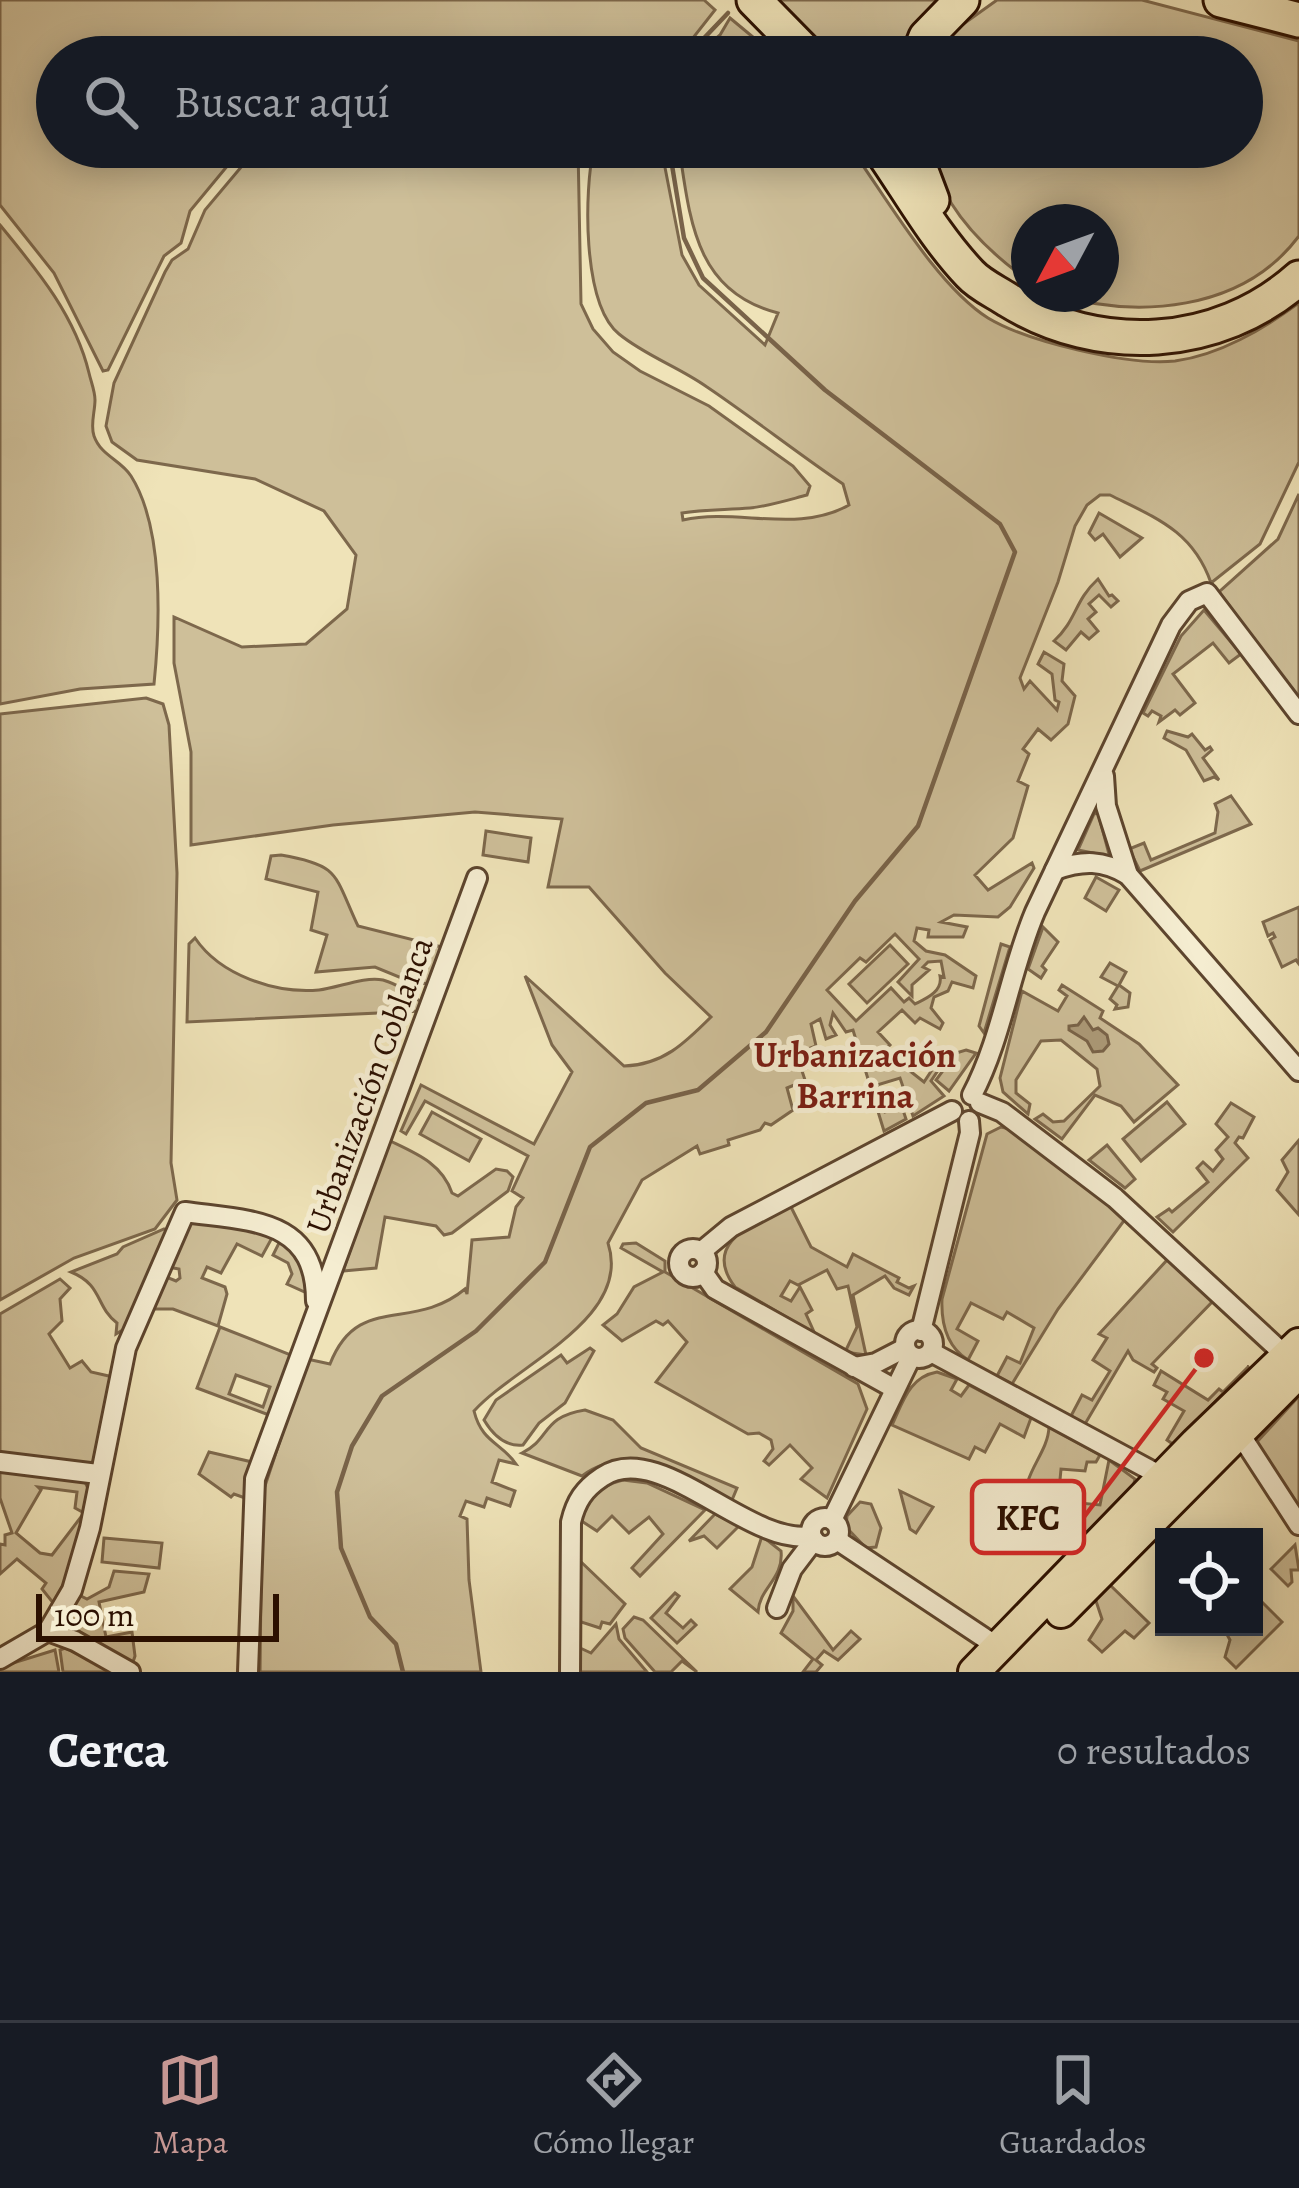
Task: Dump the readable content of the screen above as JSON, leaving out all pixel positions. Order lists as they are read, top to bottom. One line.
{"streets":{"street":["Urbanización Coblanca"]},"districts":["Urbanización Barrina"],"places":["KFC"],"scale_bar":"100 m","north":"bottom left","page":{"search":"Buscar aquí","scale":"100 m","heading":["Cerca","0 resultados"],"nav":["Mapa","Cómo llegar","Guardados"]}}
